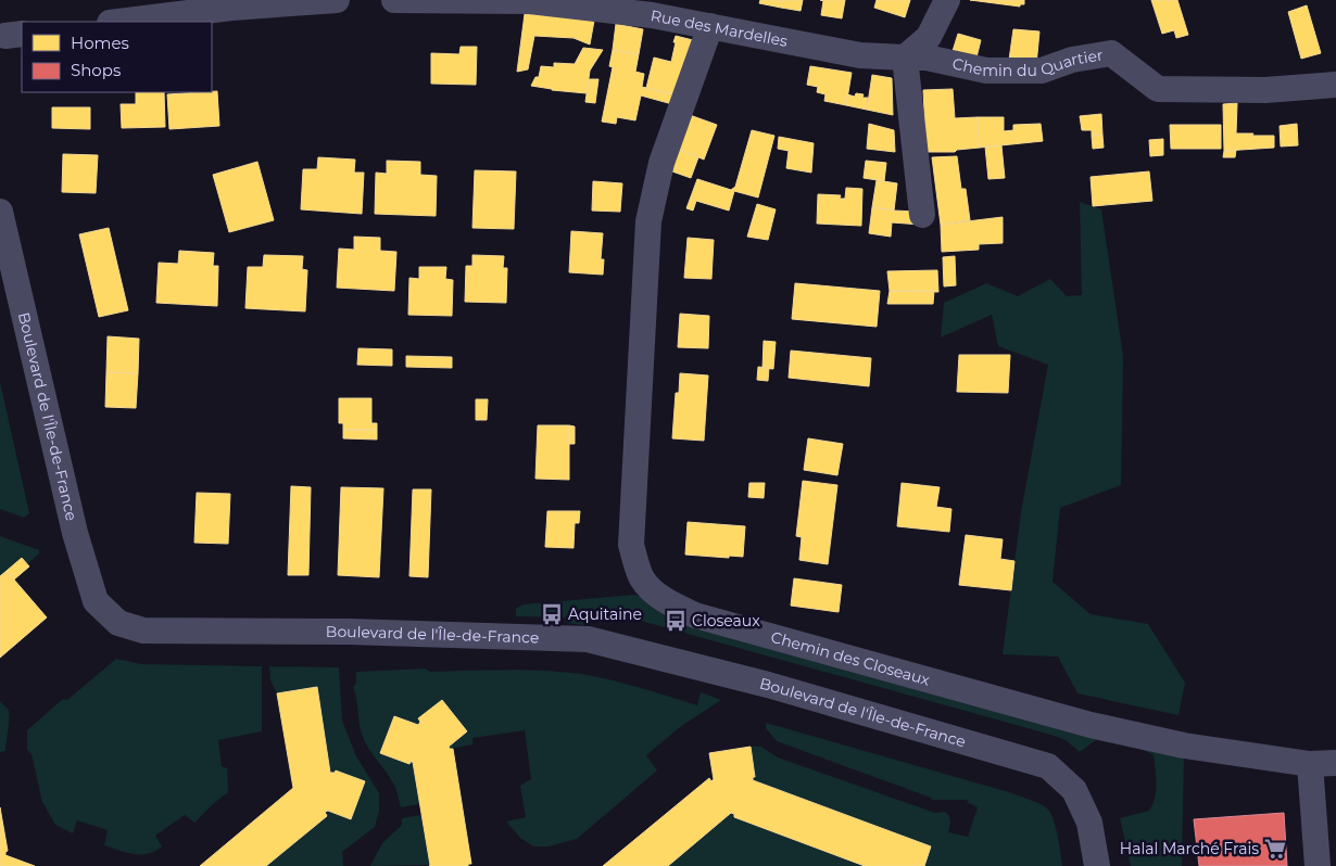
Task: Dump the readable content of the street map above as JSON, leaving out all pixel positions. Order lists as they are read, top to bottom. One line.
{"streets":{"street":["Rue des Mardelles","Chemin du Quartier","Boulevard de l'Île-de-France","Chemin des Closeaux"]},"crossings":[["Rue des Mardelles","Chemin du Quartier"],["Rue des Mardelles","Chemin des Closeaux"]],"places":{"bus stop":["Aquitaine","Closeaux"],"supermarket":["Halal Marché Frais"]},"legend":["Homes","Shops"]}
